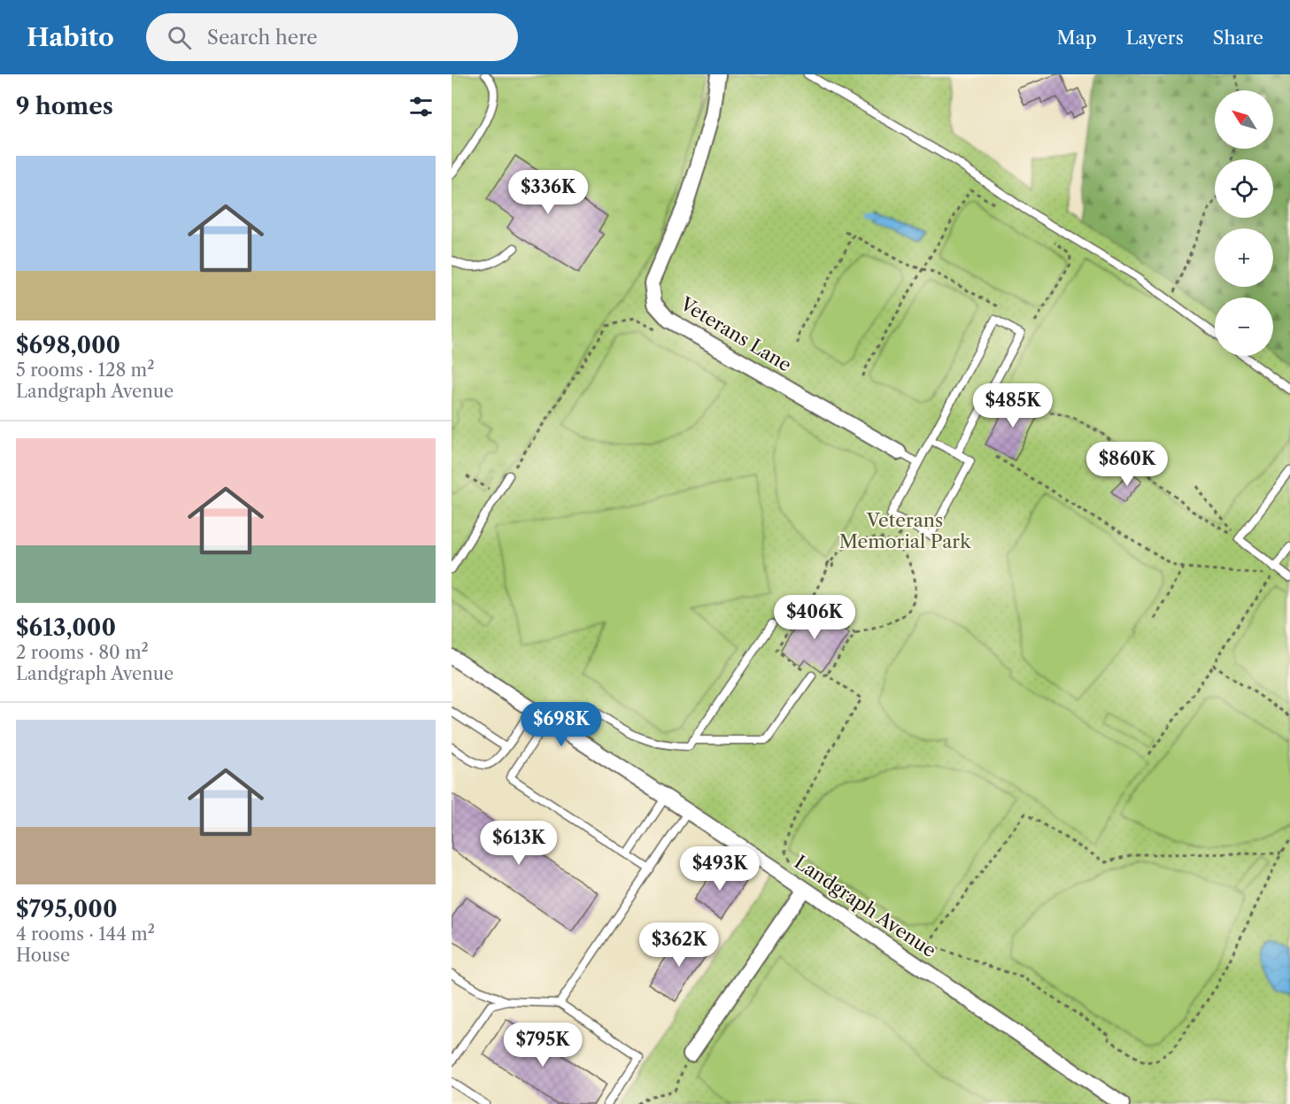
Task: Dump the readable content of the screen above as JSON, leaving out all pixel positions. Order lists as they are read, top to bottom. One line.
{"streets":{"street":["Veterans Lane","Landgraph Avenue"]},"parks":["Veterans Memorial Park"],"north":"top left","page":{"header":"Habito","search":"Search here","nav":["Map","Layers","Share"],"heading":"9 homes","map_buttons":["+","−"],"list":[{"name":"$698,000","note":"5 rooms · 128 m² · Landgraph Avenue"},{"name":"$613,000","note":"2 rooms · 80 m² · Landgraph Avenue"},{"name":"$795,000","note":"4 rooms · 144 m² · House"}],"price":["$336K","$485K","$860K","$406K","$698K","$613K","$493K","$362K","$795K"]}}
